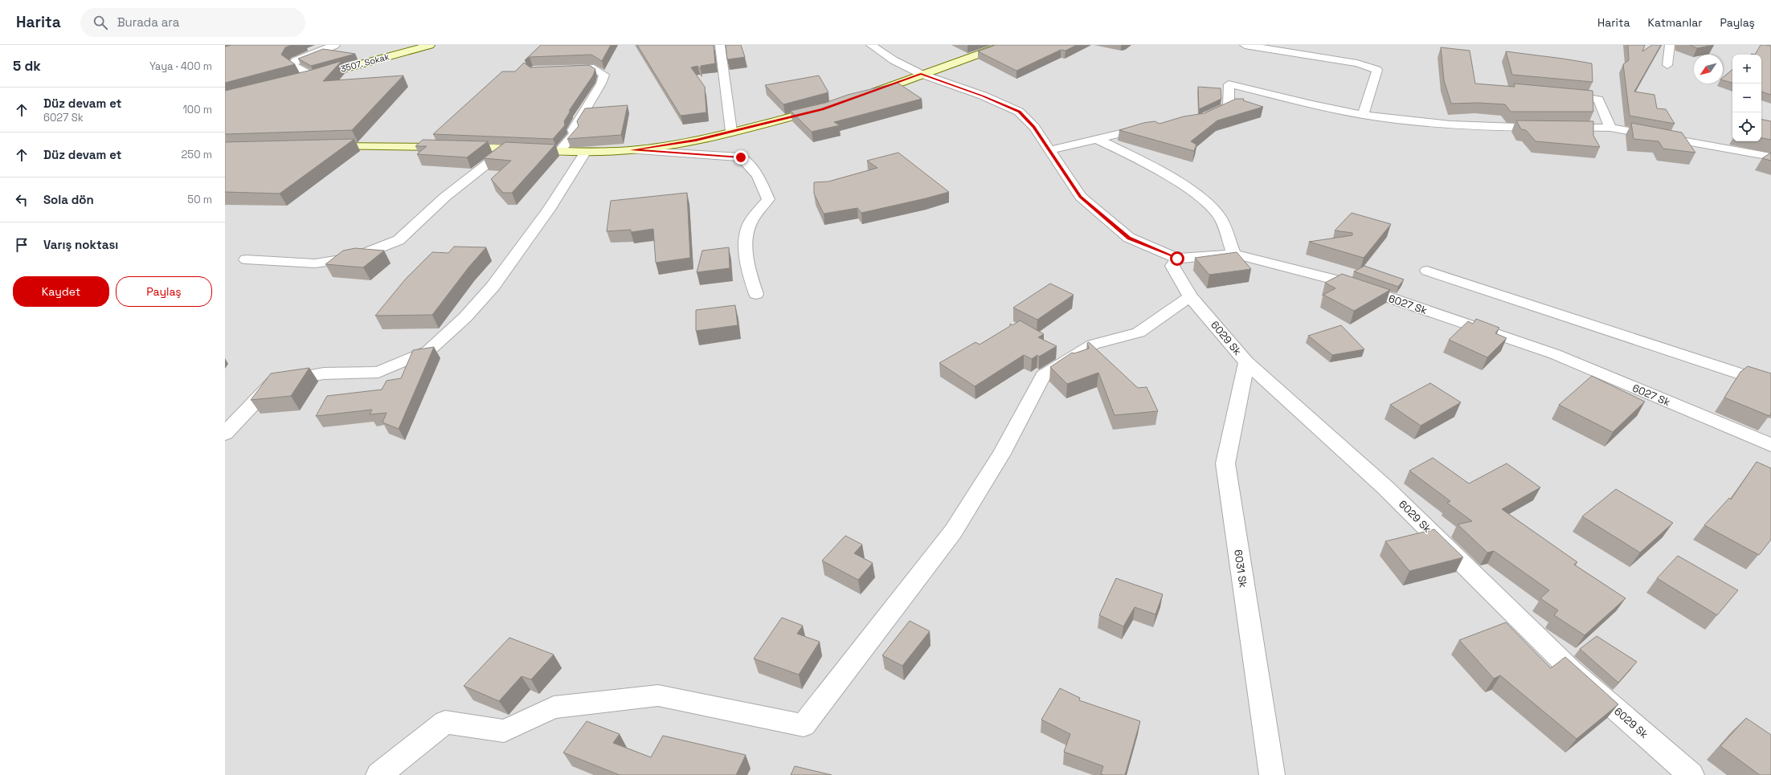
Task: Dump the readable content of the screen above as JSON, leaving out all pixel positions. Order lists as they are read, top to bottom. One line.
{"streets":{"street":["3507. Sokak","6027 Sk","6029 Sk","6031 Sk"]},"crossings":[["6027 Sk","6029 Sk"],["6029 Sk","6031 Sk"]],"north":"bottom left","page":{"header":"Harita","search":"Burada ara","nav":["Harita","Katmanlar","Paylaş"],"heading":["5 dk","Yaya · 400 m"],"map_buttons":["+","−"],"list":[["Düz devam et","6027 Sk","100 m"],["Düz devam et","250 m"],["Sola dön","50 m"],"Varış noktası"],"buttons":["Kaydet","Paylaş"]}}
